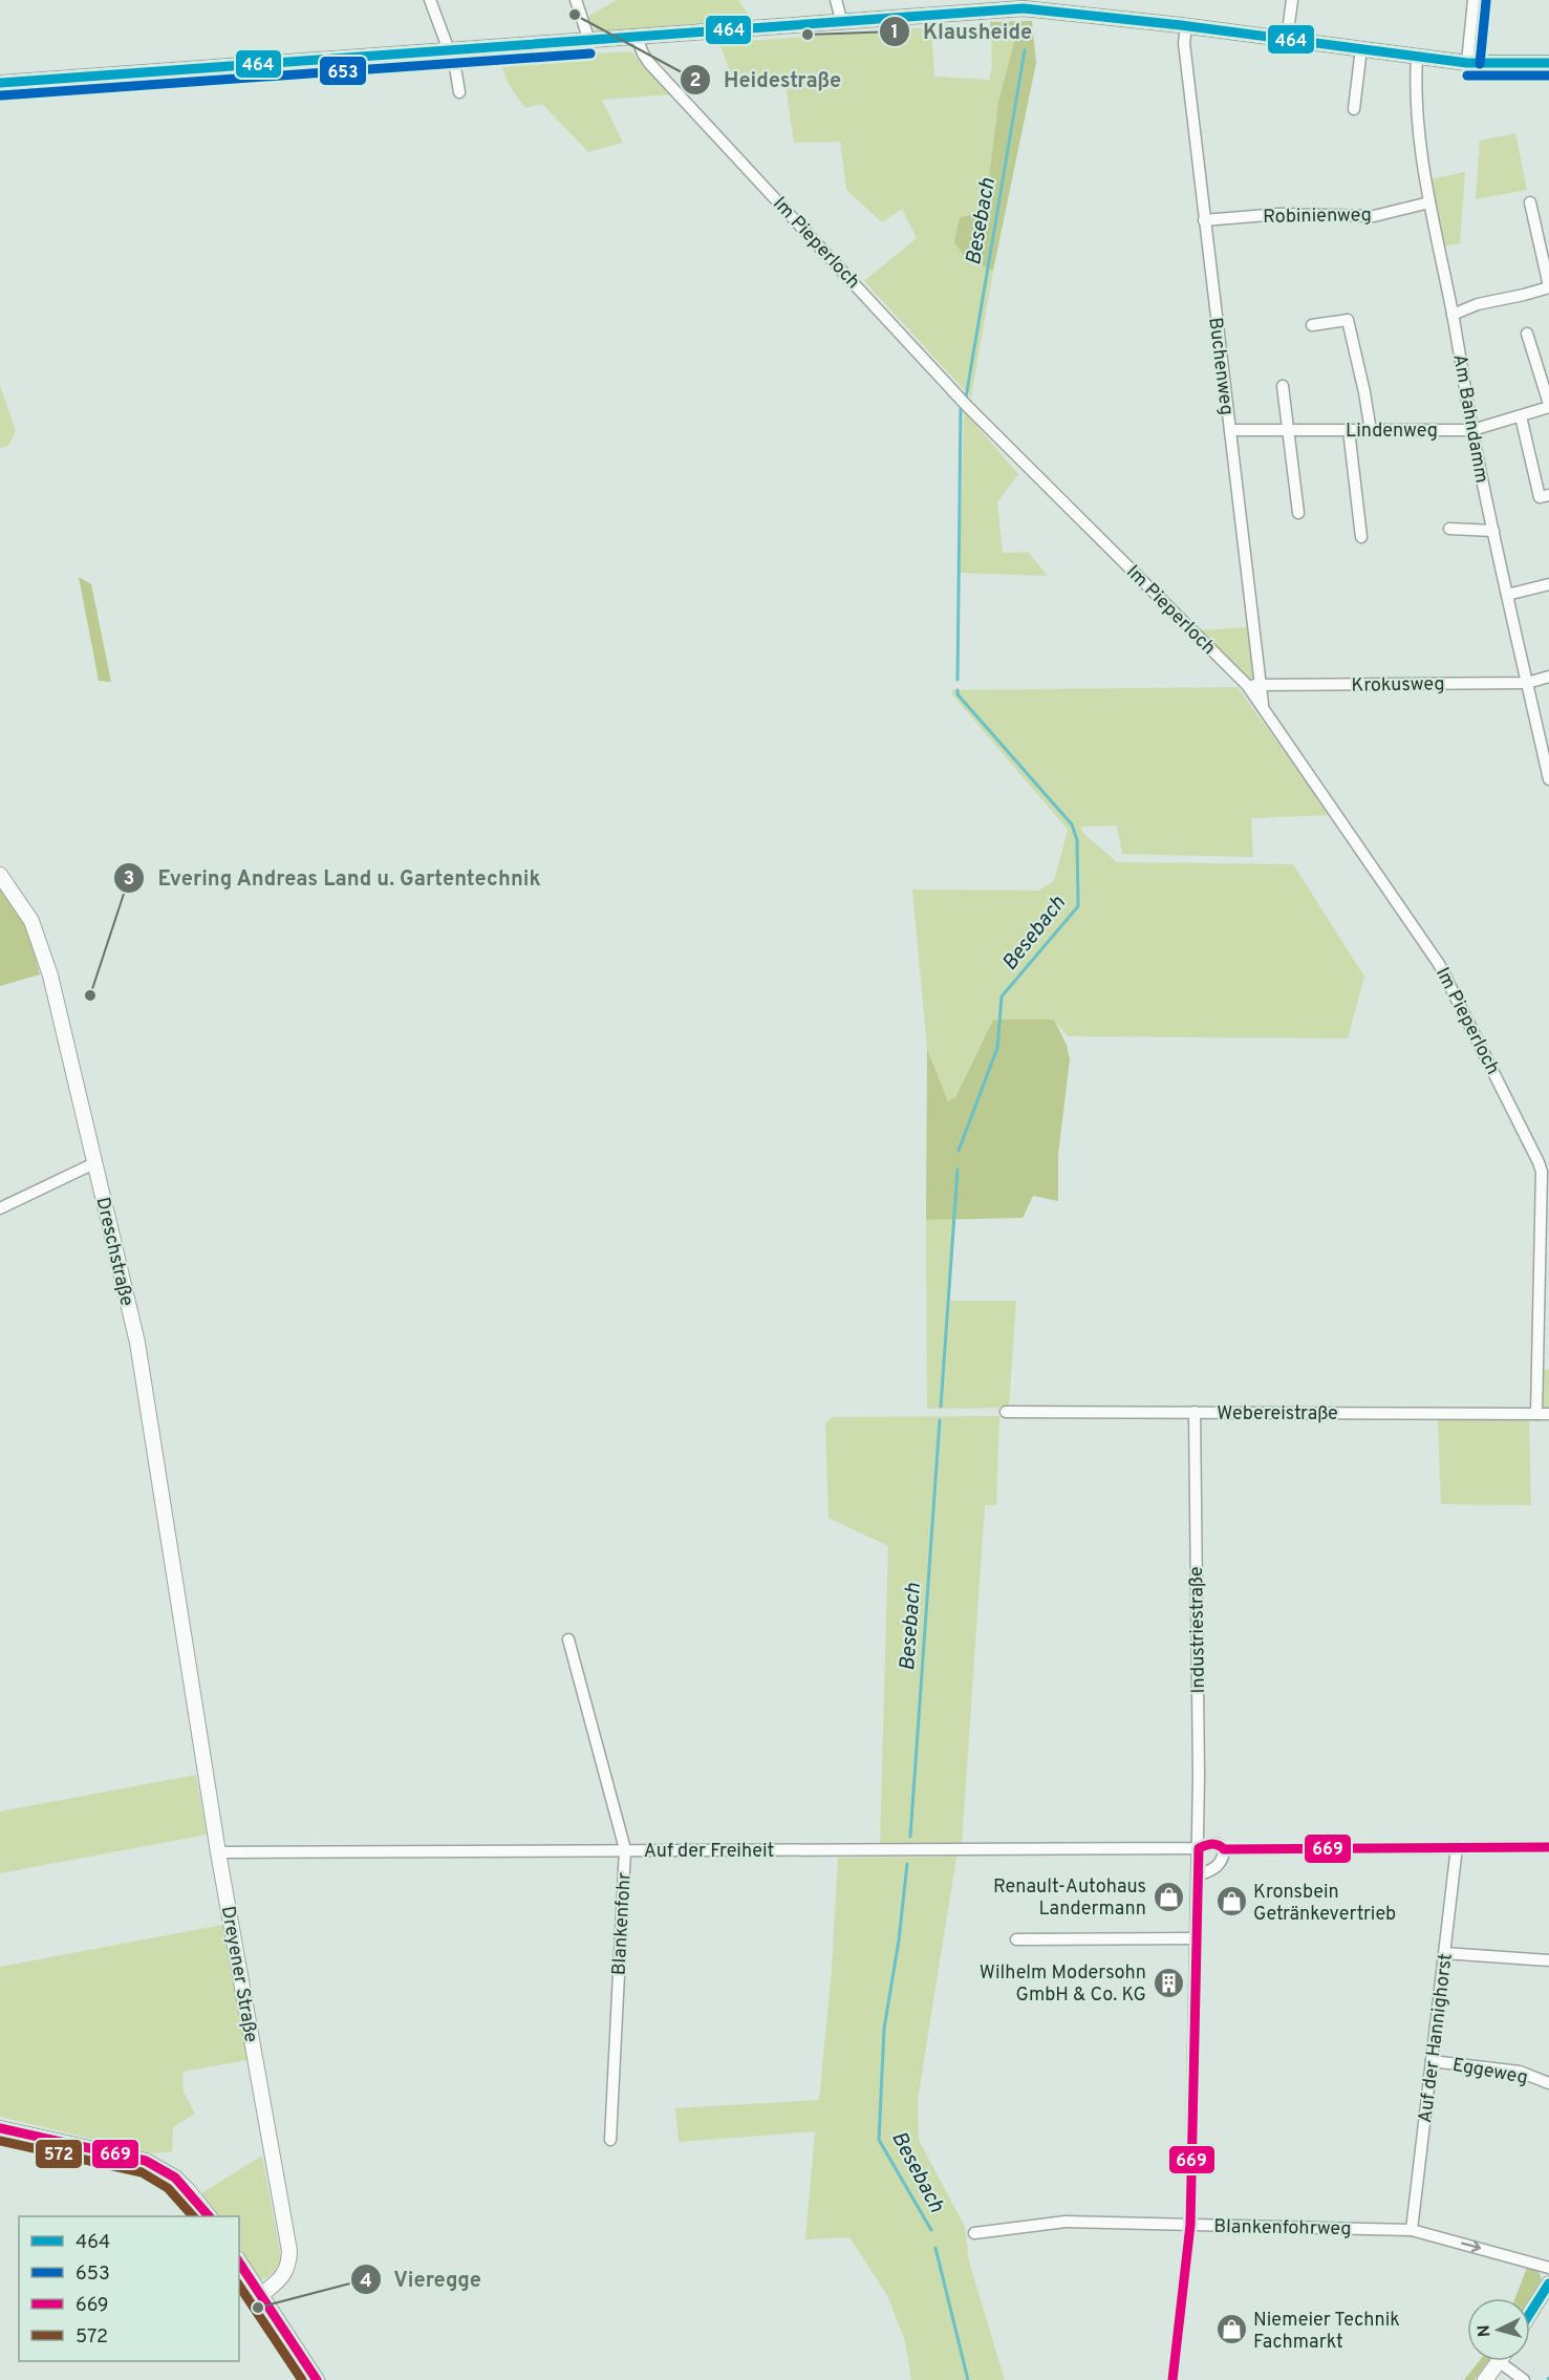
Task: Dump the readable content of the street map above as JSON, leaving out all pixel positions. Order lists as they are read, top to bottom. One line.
{"streets":{"street":["Robinienweg","Im Pieperloch","Buchenweg","Am Bahndamm","Lindenweg","Krokusweg","Dreschstraße","Webereistraße","Industriestraße","Auf der Freiheit","Blankenfohr","Dreyener Straße","Auf der Hannighorst","Eggeweg","Blankenfohrweg"]},"crossings":[["Robinienweg","Buchenweg"],["Robinienweg","Am Bahndamm"],["Im Pieperloch","Buchenweg"],["Im Pieperloch","Krokusweg"],["Im Pieperloch","Webereistraße"],["Buchenweg","Lindenweg"],["Buchenweg","Krokusweg"],["Am Bahndamm","Lindenweg"],["Am Bahndamm","Krokusweg"],["Dreschstraße","Dreyener Straße"],["Webereistraße","Industriestraße"],["Industriestraße","Auf der Freiheit"],["Industriestraße","Blankenfohrweg"],["Auf der Freiheit","Blankenfohr"],["Auf der Freiheit","Dreyener Straße"],["Auf der Hannighorst","Eggeweg"],["Auf der Hannighorst","Blankenfohrweg"]],"water":["Besebach"],"places":{"other":["Heidestraße","Klausheide","Evering Andreas Land u. Gartentechnik","Vieregge"],"shop":["Renault-Autohaus Landermann","Kronsbein Getränkevertrieb","Niemeier Technik Fachmarkt"],"building":["Wilhelm Modersohn GmbH & Co. KG"]},"lines":["transit line 653","transit line 464","transit line 669","transit line 572"],"legend":["464","653","669","572"],"north":"left"}
